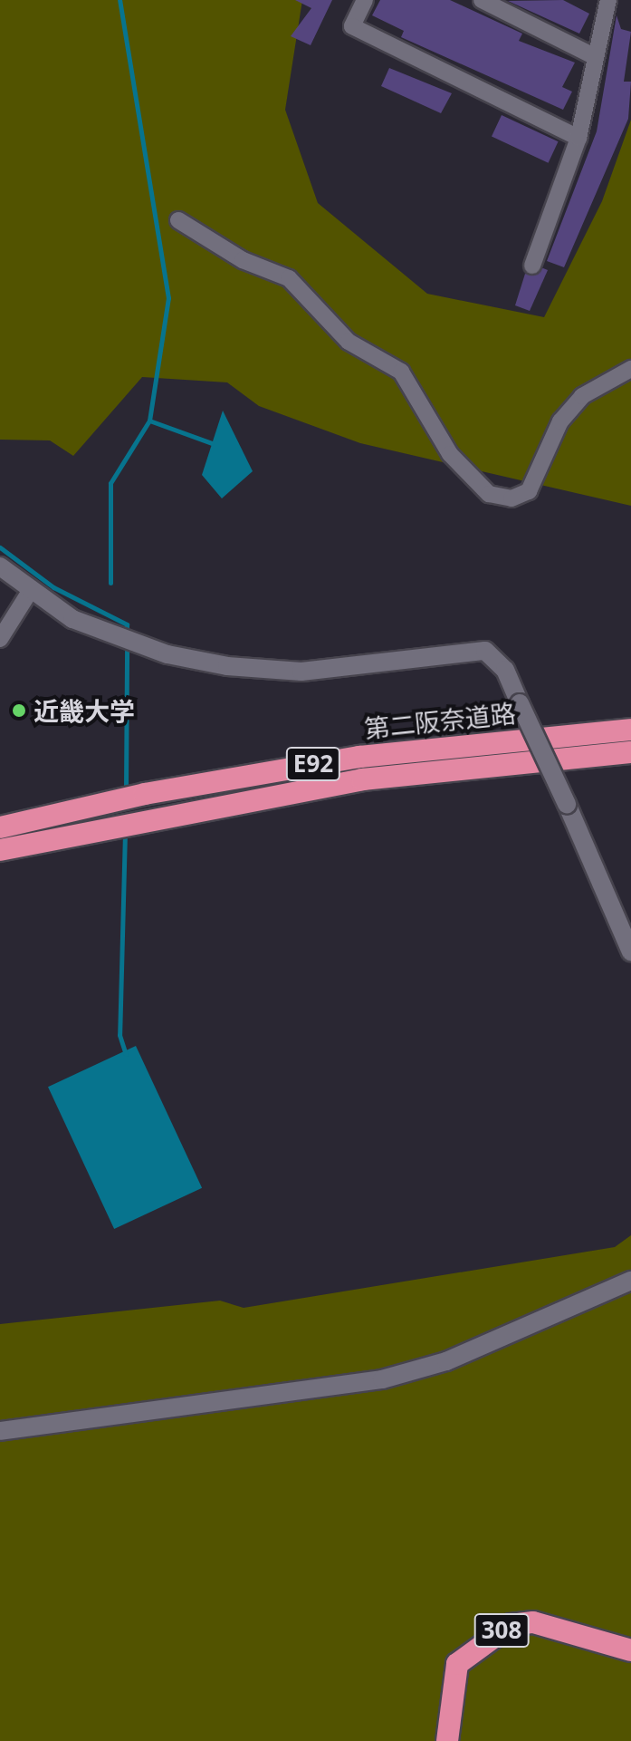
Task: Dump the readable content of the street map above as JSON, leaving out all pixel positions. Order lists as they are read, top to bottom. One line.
{"streets":{"highway":["第二阪奈道路","E92","308"]},"places":["近畿大学"]}
